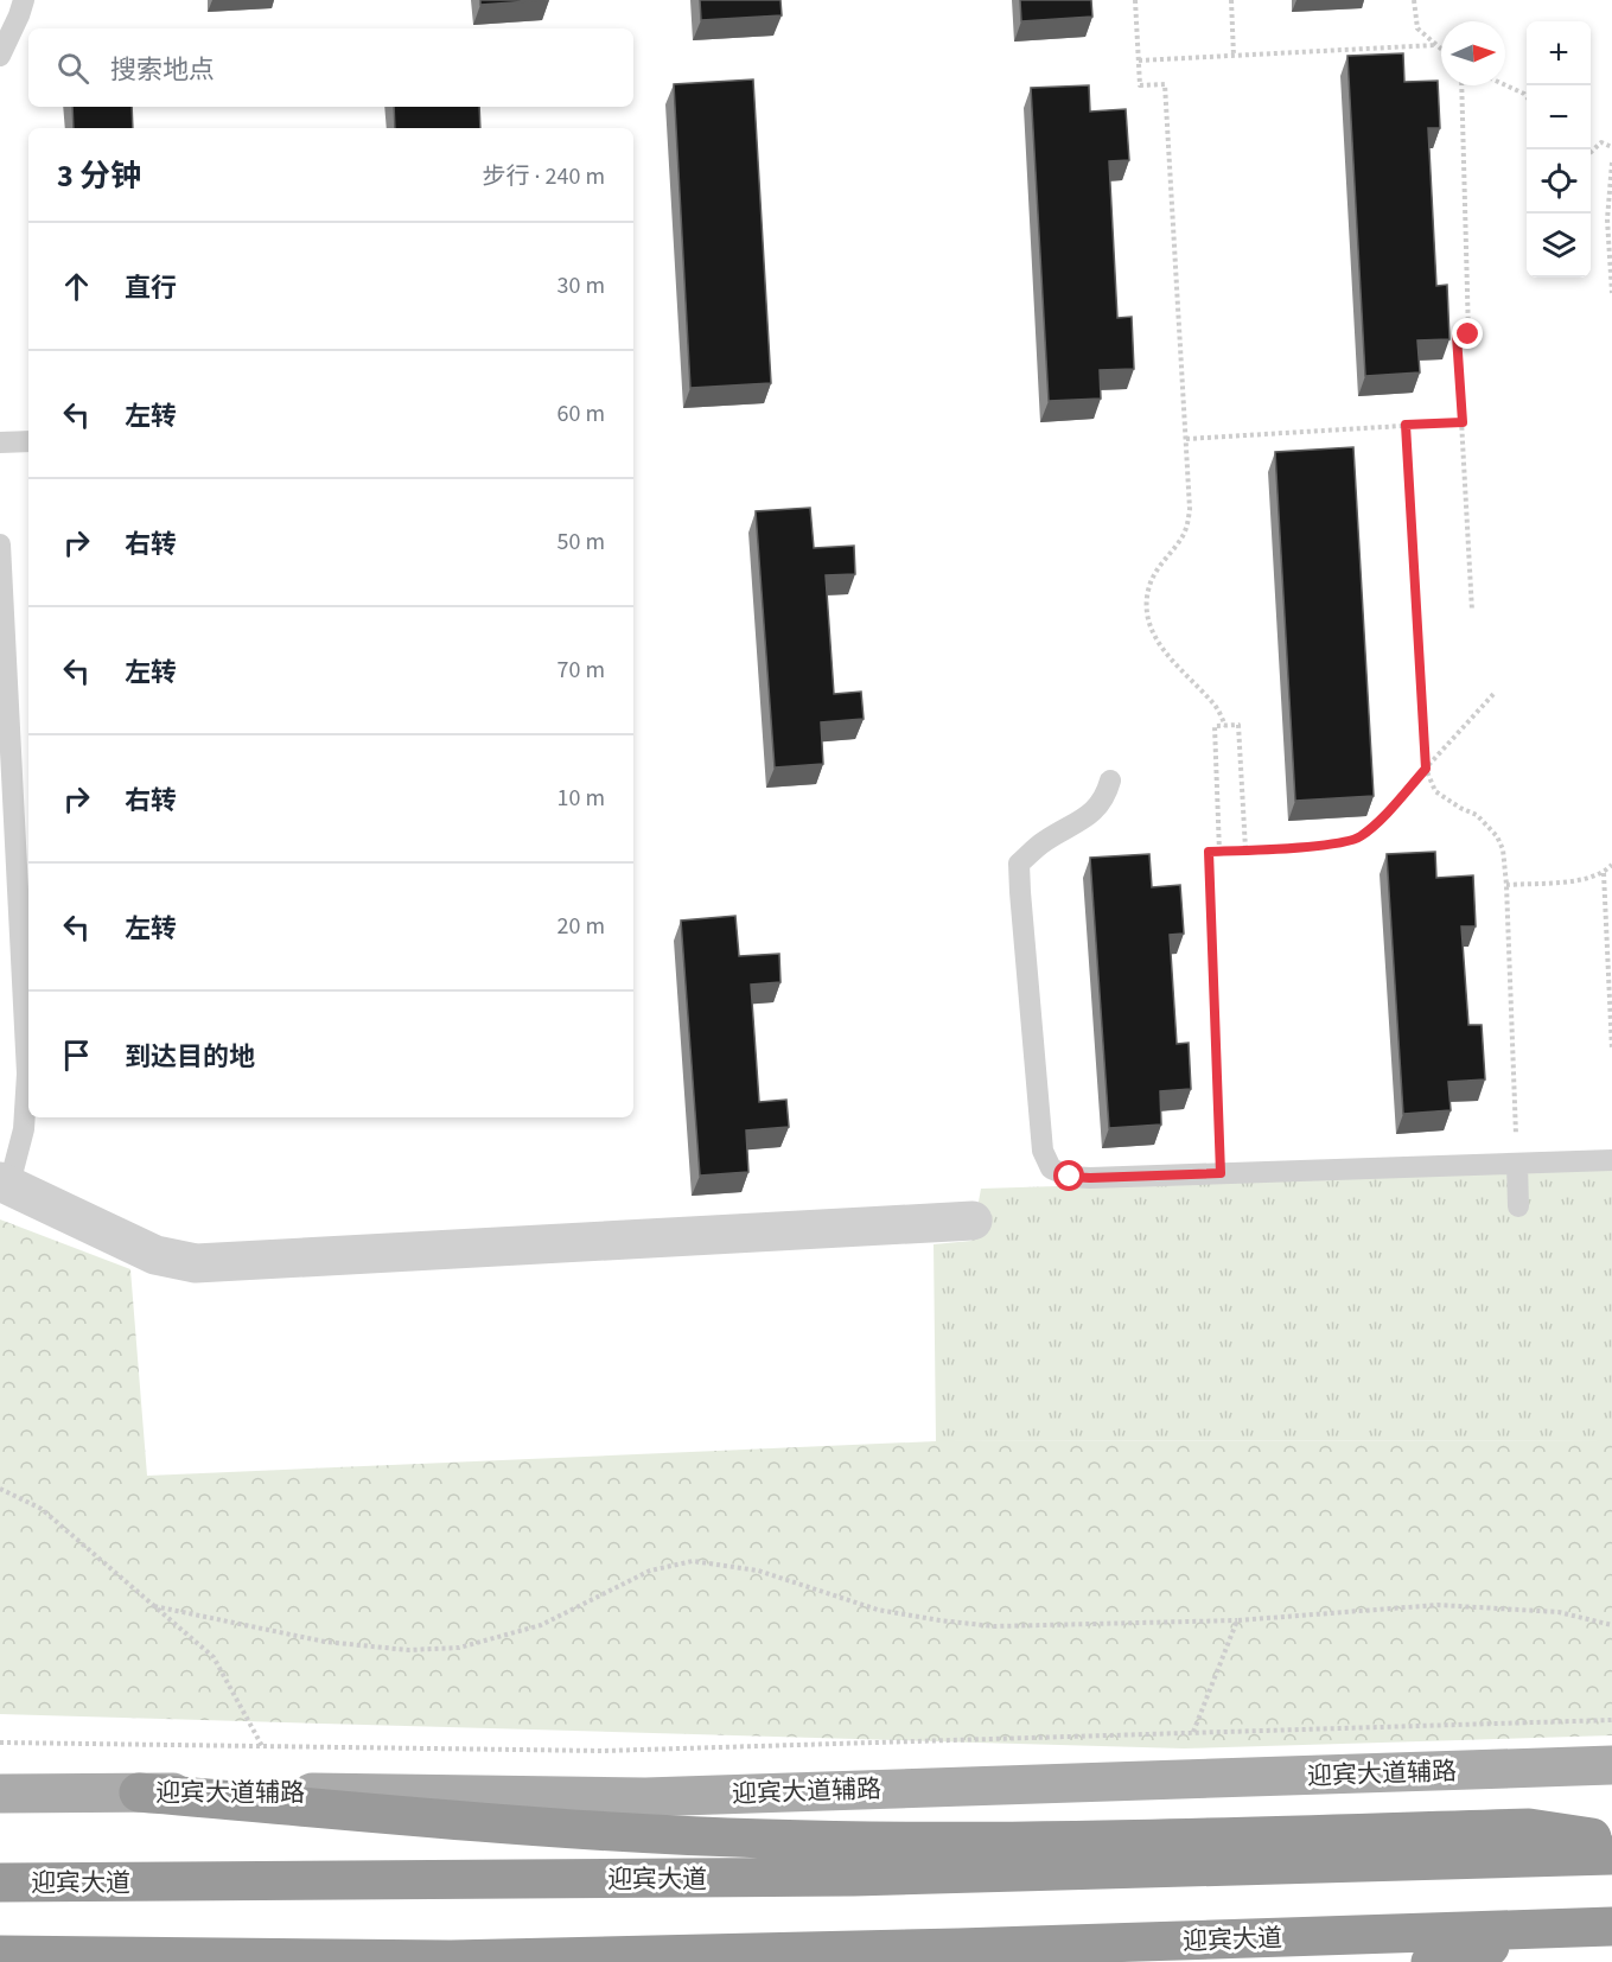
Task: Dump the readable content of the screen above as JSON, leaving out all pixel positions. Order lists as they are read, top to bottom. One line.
{"streets":{"highway":["迎宾大道"],"main road":["迎宾大道辅路"]},"north":"right","page":{"map_buttons":["+","−"],"search":"搜索地点","heading":["3 分钟","步行 · 240 m"],"list":[["直行","30 m"],["左转","60 m"],["右转","50 m"],["左转","70 m"],["右转","10 m"],["左转","20 m"],"到达目的地"]}}
